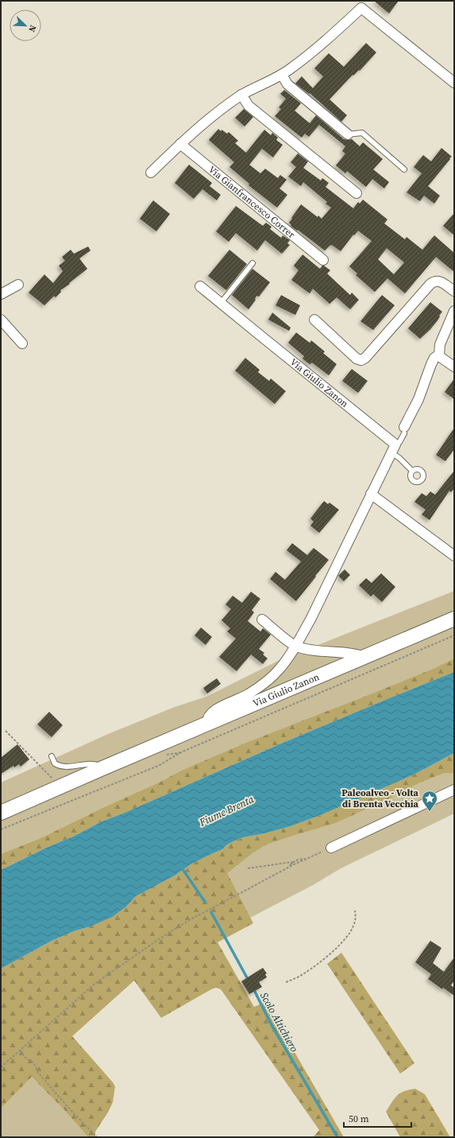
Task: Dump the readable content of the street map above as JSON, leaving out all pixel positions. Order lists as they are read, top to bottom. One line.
{"streets":{"street":["Via Gianfrancesco Correr","Via Giulio Zanon"]},"water":["Fiume Brenta","Scolo Altichiero"],"places":{"place":["Paleoalveo - Volta di Brenta Vecchia"]},"scale_bar":"50 m","north":"bottom right"}
